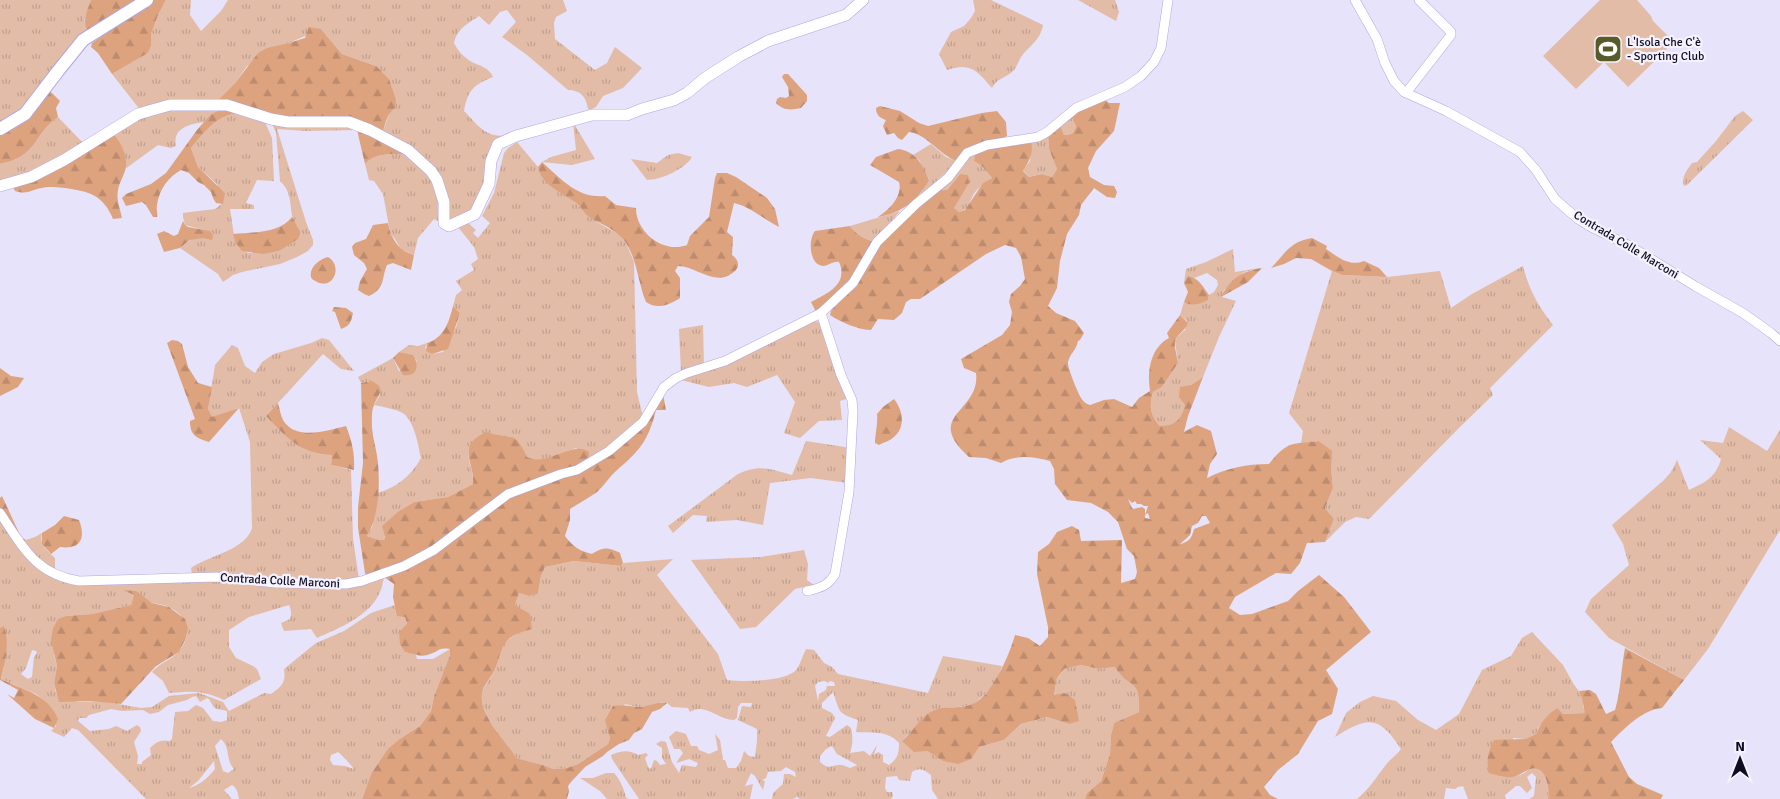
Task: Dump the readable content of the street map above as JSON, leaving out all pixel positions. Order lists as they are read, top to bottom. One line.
{"streets":{"street":["Contrada Colle Marconi"]},"places":{"sports":["L'Isola Che C'è - Sporting Club"]},"north":"top"}
